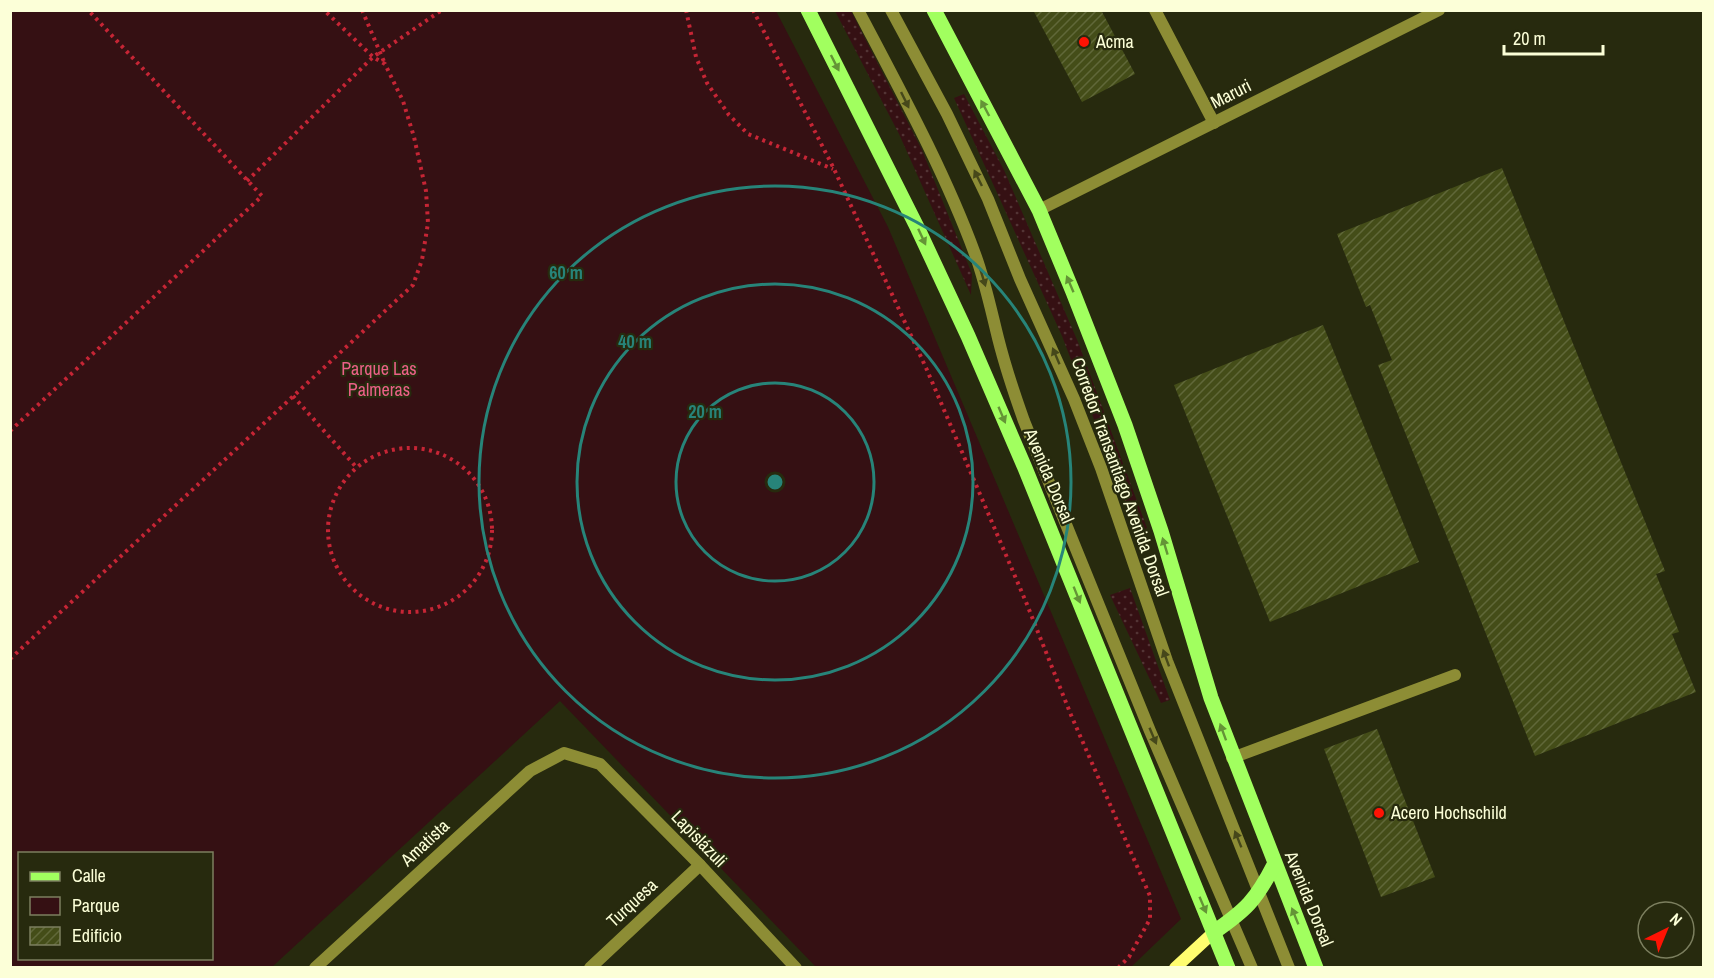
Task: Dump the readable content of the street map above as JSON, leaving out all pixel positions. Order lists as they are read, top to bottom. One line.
{"streets":{"main road":["Avenida Dorsal"],"street":["Maruri","Corredor Transantiago Avenida Dorsal","Lapislázuli","Amatista","Turquesa"]},"crossings":[["Maruri","Avenida Dorsal"],["Lapislázuli","Amatista"],["Lapislázuli","Turquesa"]],"parks":["Parque Las Palmeras"],"places":["Acma","Acero Hochschild"],"legend":["Calle","Parque","Edificio"],"scale_bar":"20 m","north":"top right","rings":["60 m","40 m","20 m"]}
